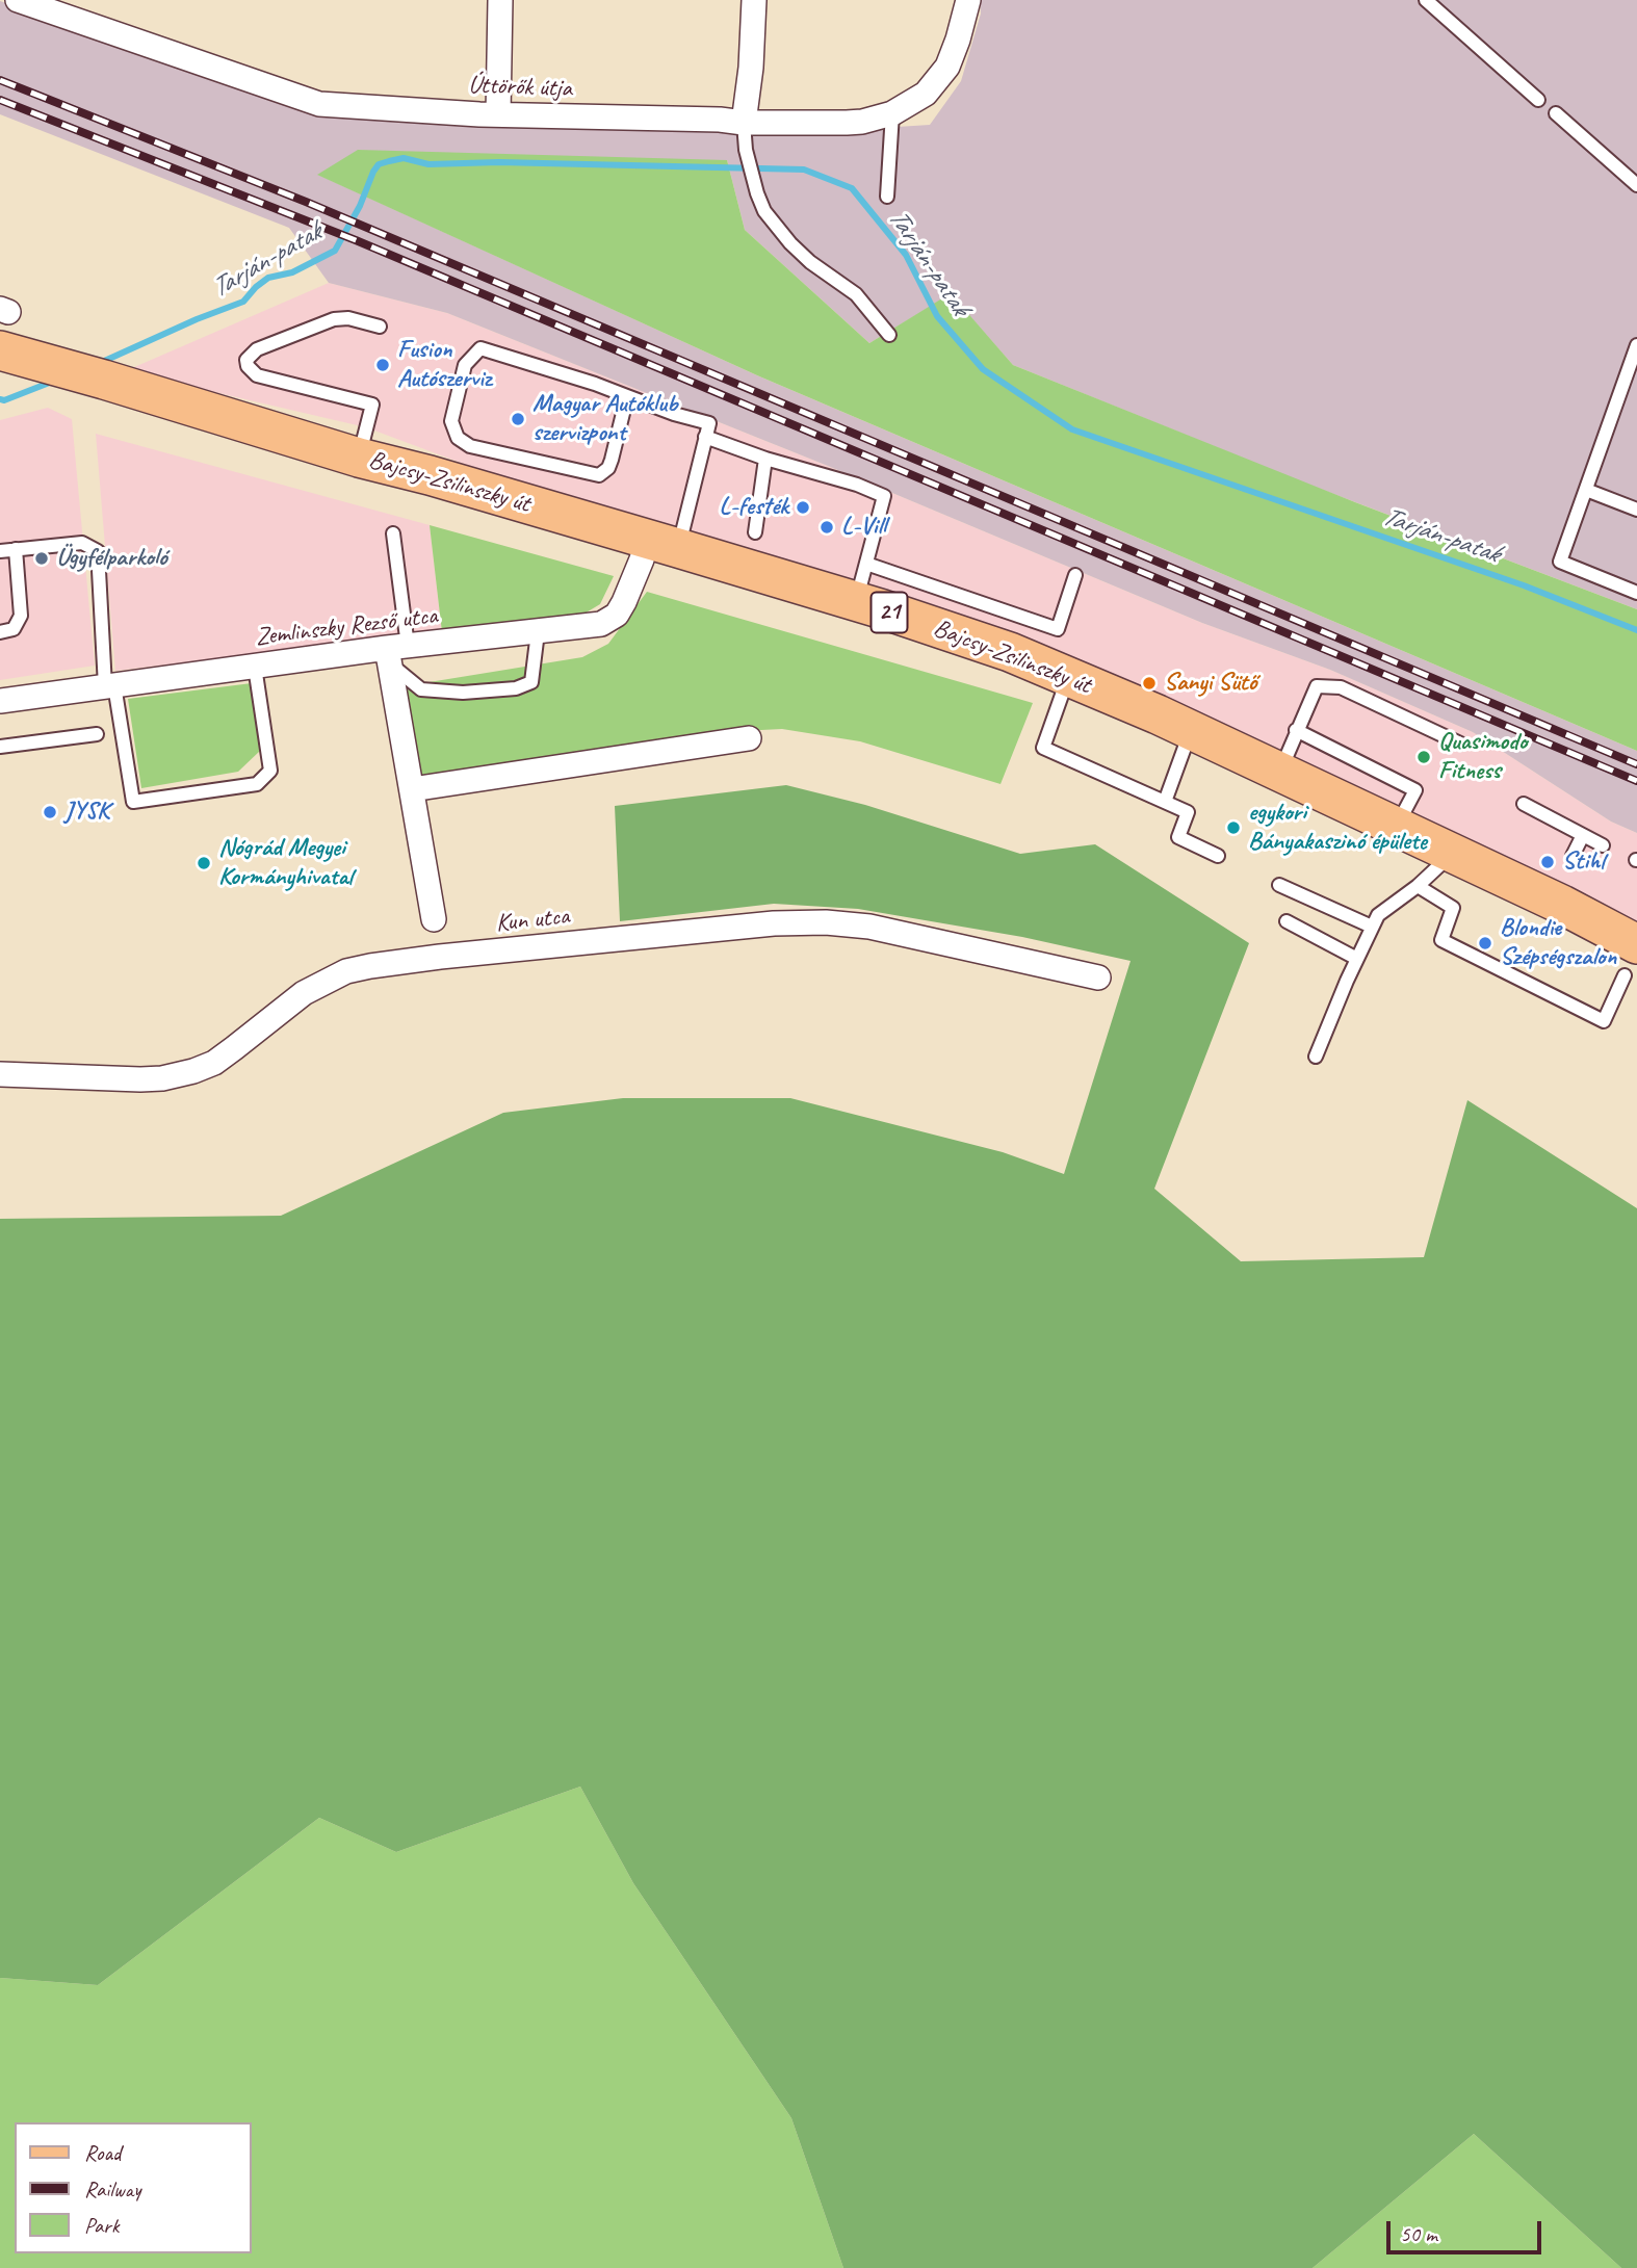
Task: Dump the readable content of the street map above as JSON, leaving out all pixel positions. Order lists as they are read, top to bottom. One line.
{"streets":{"main road":["Bajcsy-Zsilinszky út","21"],"street":["Úttörők útja","Zemlinszky Rezső utca","Kun utca"]},"crossings":[["Bajcsy-Zsilinszky út","Zemlinszky Rezső utca"]],"water":["Tarján-patak"],"places":["Fusion Autószerviz","Magyar Autóklub szervizpont","L-festék","L-Vill","Ügyfélparkoló","Sanyi Sütő","Quasimodo Fitness","JYSK","egykori Bányakaszinó épülete","Stihl","Nógrád Megyei Kormányhivatal","Blondie Szépségszalon"],"legend":["Road","Railway","Park"],"scale_bar":"50 m"}
